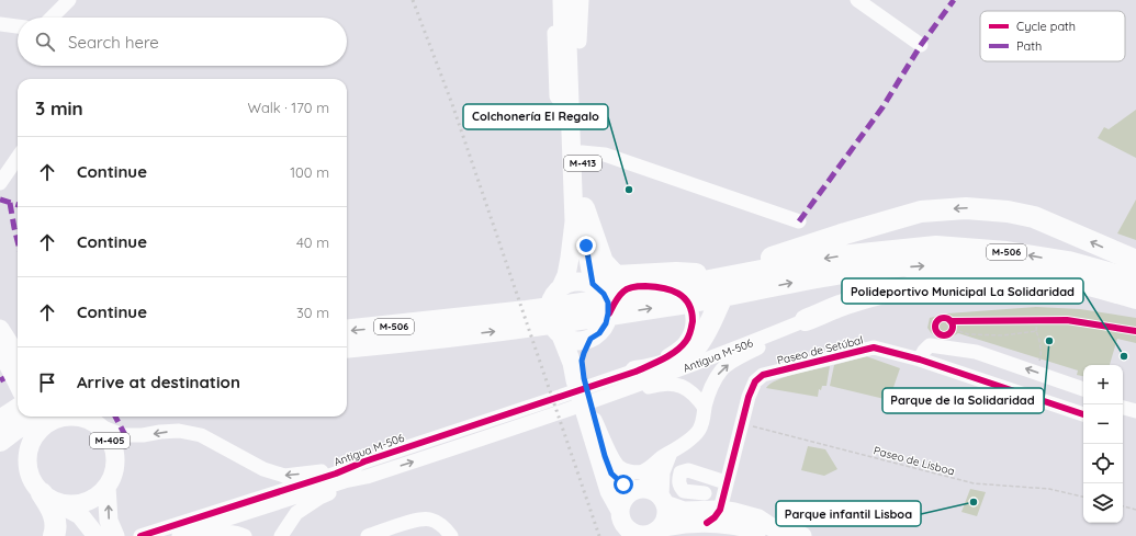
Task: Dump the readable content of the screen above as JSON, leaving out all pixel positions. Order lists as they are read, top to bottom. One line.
{"streets":{"highway":["M-506"],"main road":["M-413","M-405"],"street":["Paseo de Setúbal","Antigua M-506"],"path":["Paseo de Lisboa"]},"crossings":[["M-413","Antigua M-506"],["Paseo de Setúbal","Paseo de Lisboa"]],"places":["Colchonería El Regalo","Parque de la Solidaridad","Polideportivo Municipal La Solidaridad","Parque infantil Lisboa"],"legend":["Cycle path","Path"],"page":{"search":"Search here","heading":["3 min","Walk · 170 m"],"list":[["Continue","100 m"],["Continue","40 m"],["Continue","30 m"],"Arrive at destination"],"map_buttons":["+","−"]}}
